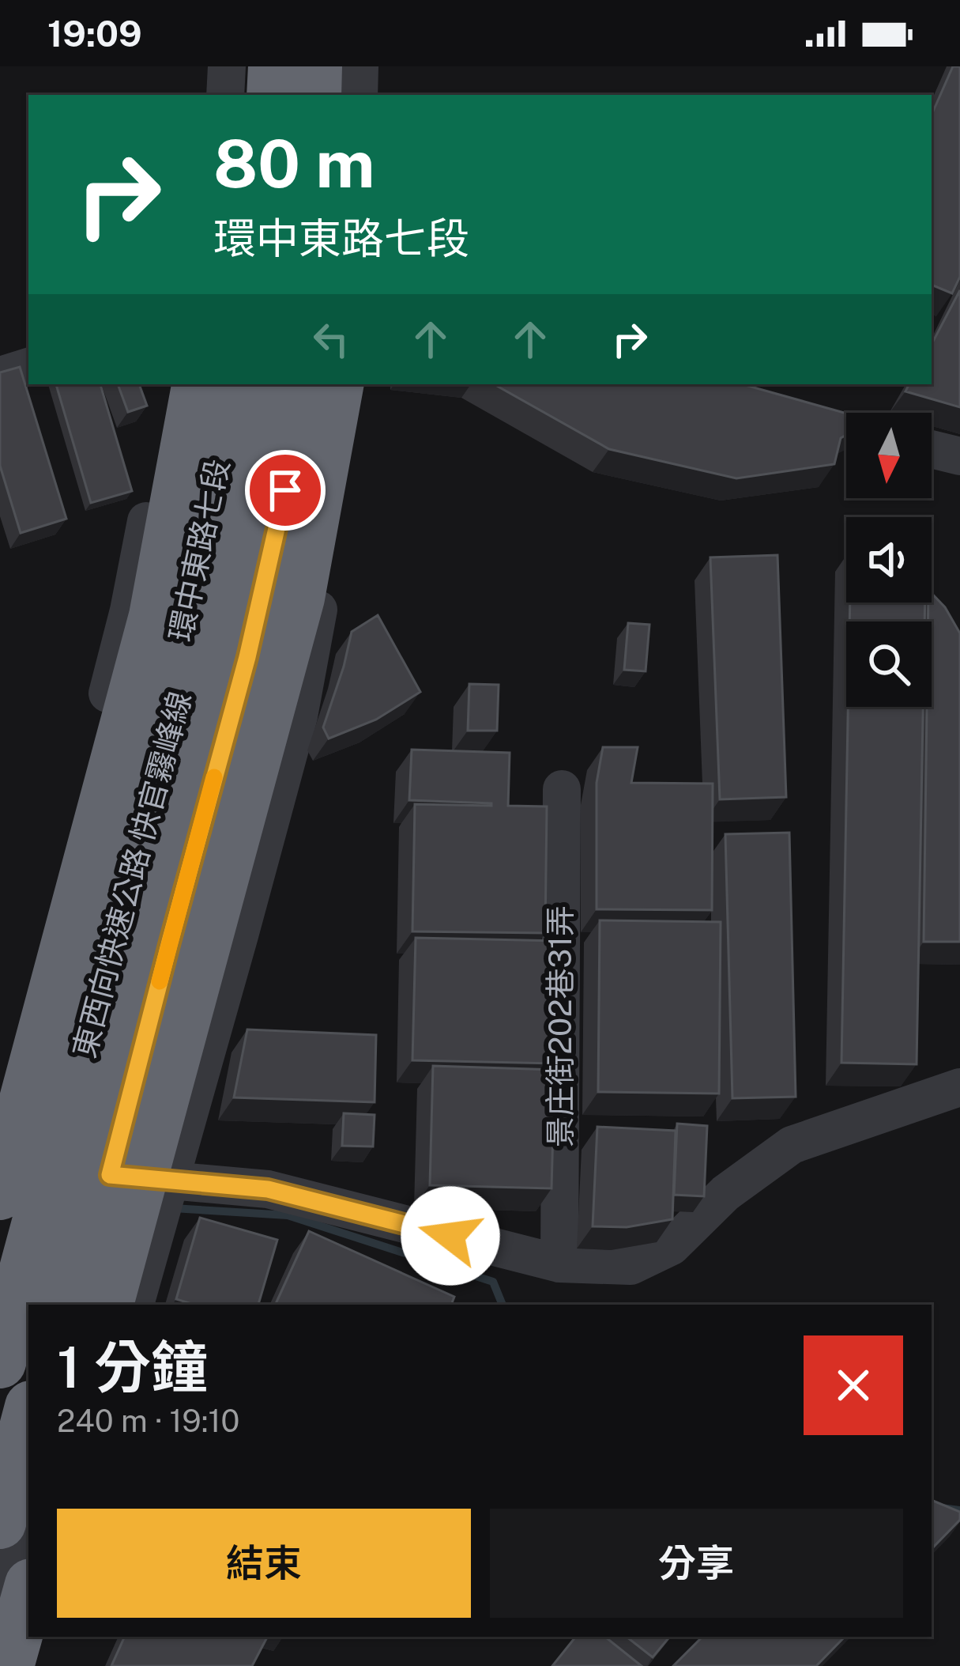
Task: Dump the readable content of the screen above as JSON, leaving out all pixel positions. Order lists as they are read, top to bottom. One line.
{"streets":{"highway":["東西向快速公路 快官霧峰線"],"street":["環中東路七段","景庄街202巷31弄"]},"north":"bottom","page":{"status":"19:09","turn":["80 m","環中東路七段"],"heading":["1 分鐘","240 m · 19:10"],"buttons":["結束","分享"]}}
